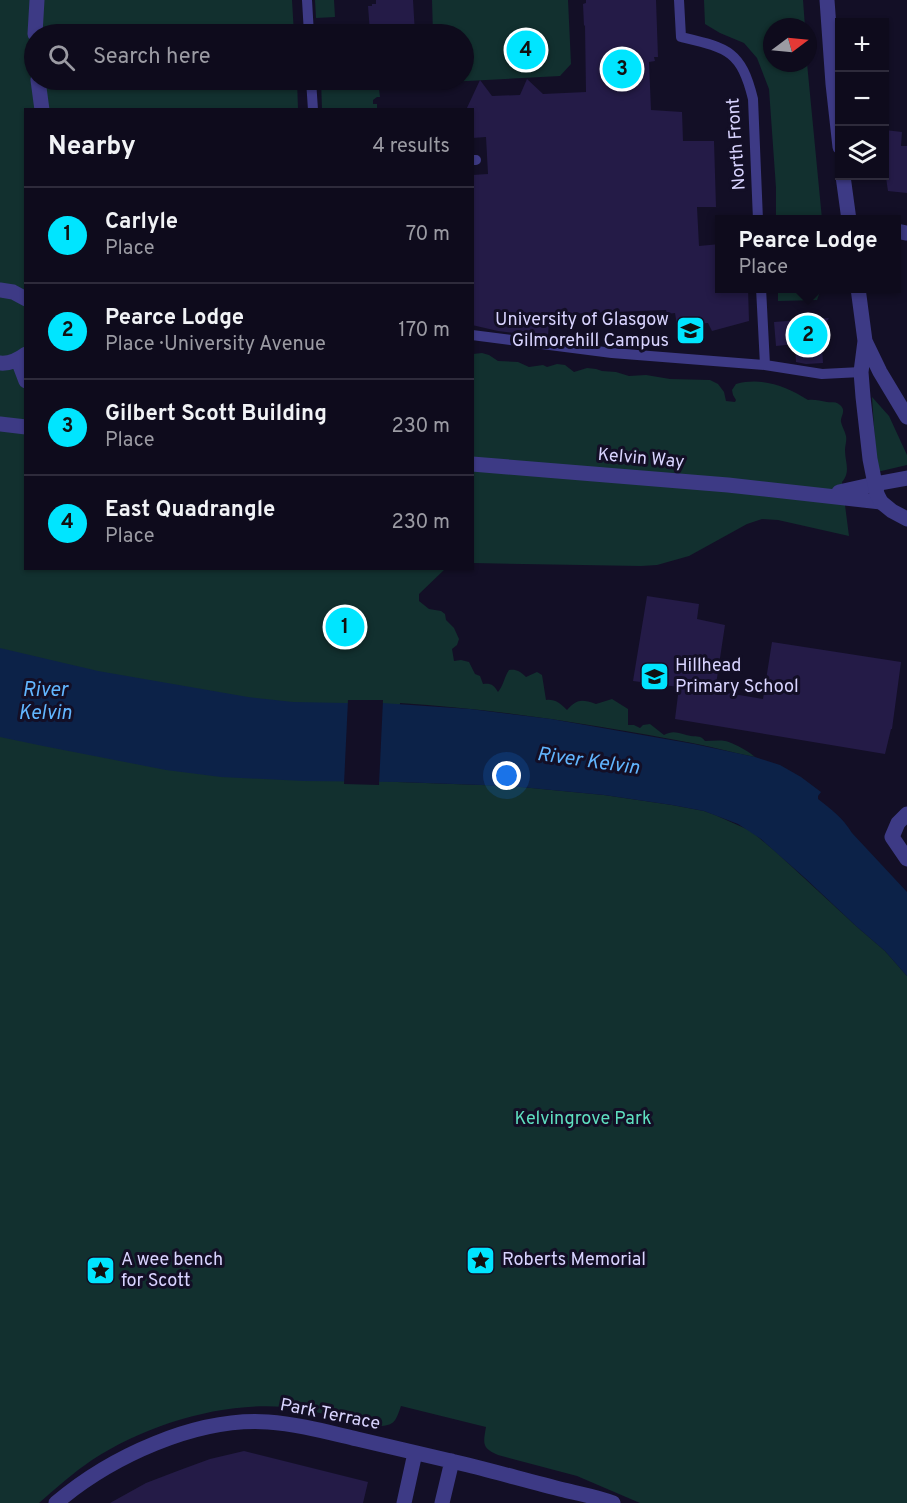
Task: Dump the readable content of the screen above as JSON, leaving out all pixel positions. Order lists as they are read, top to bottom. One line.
{"streets":{"street":["Kelvin Way","Park Terrace"],"lane":["North Front"]},"water":["River Kelvin"],"parks":["Kelvingrove Park"],"places":{"school or university":["University of Glasgow Gilmorehill Campus","Hillhead Primary School"],"place":["Roberts Memorial","A wee bench for Scott"]},"north":"right","page":{"map_buttons":["+","−"],"search":"Search here","pins":["4","3","2","1"],"heading":["Nearby","4 results"],"list":[{"mark":"1","name":"Carlyle","note":"Place","value":"70 m"},{"mark":"2","name":"Pearce Lodge","note":"Place · University Avenue","value":"170 m"},{"mark":"3","name":"Gilbert Scott Building","note":"Place","value":"230 m"},{"mark":"4","name":"East Quadrangle","note":"Place","value":"230 m"}],"popup":["Pearce Lodge","Place"]}}
